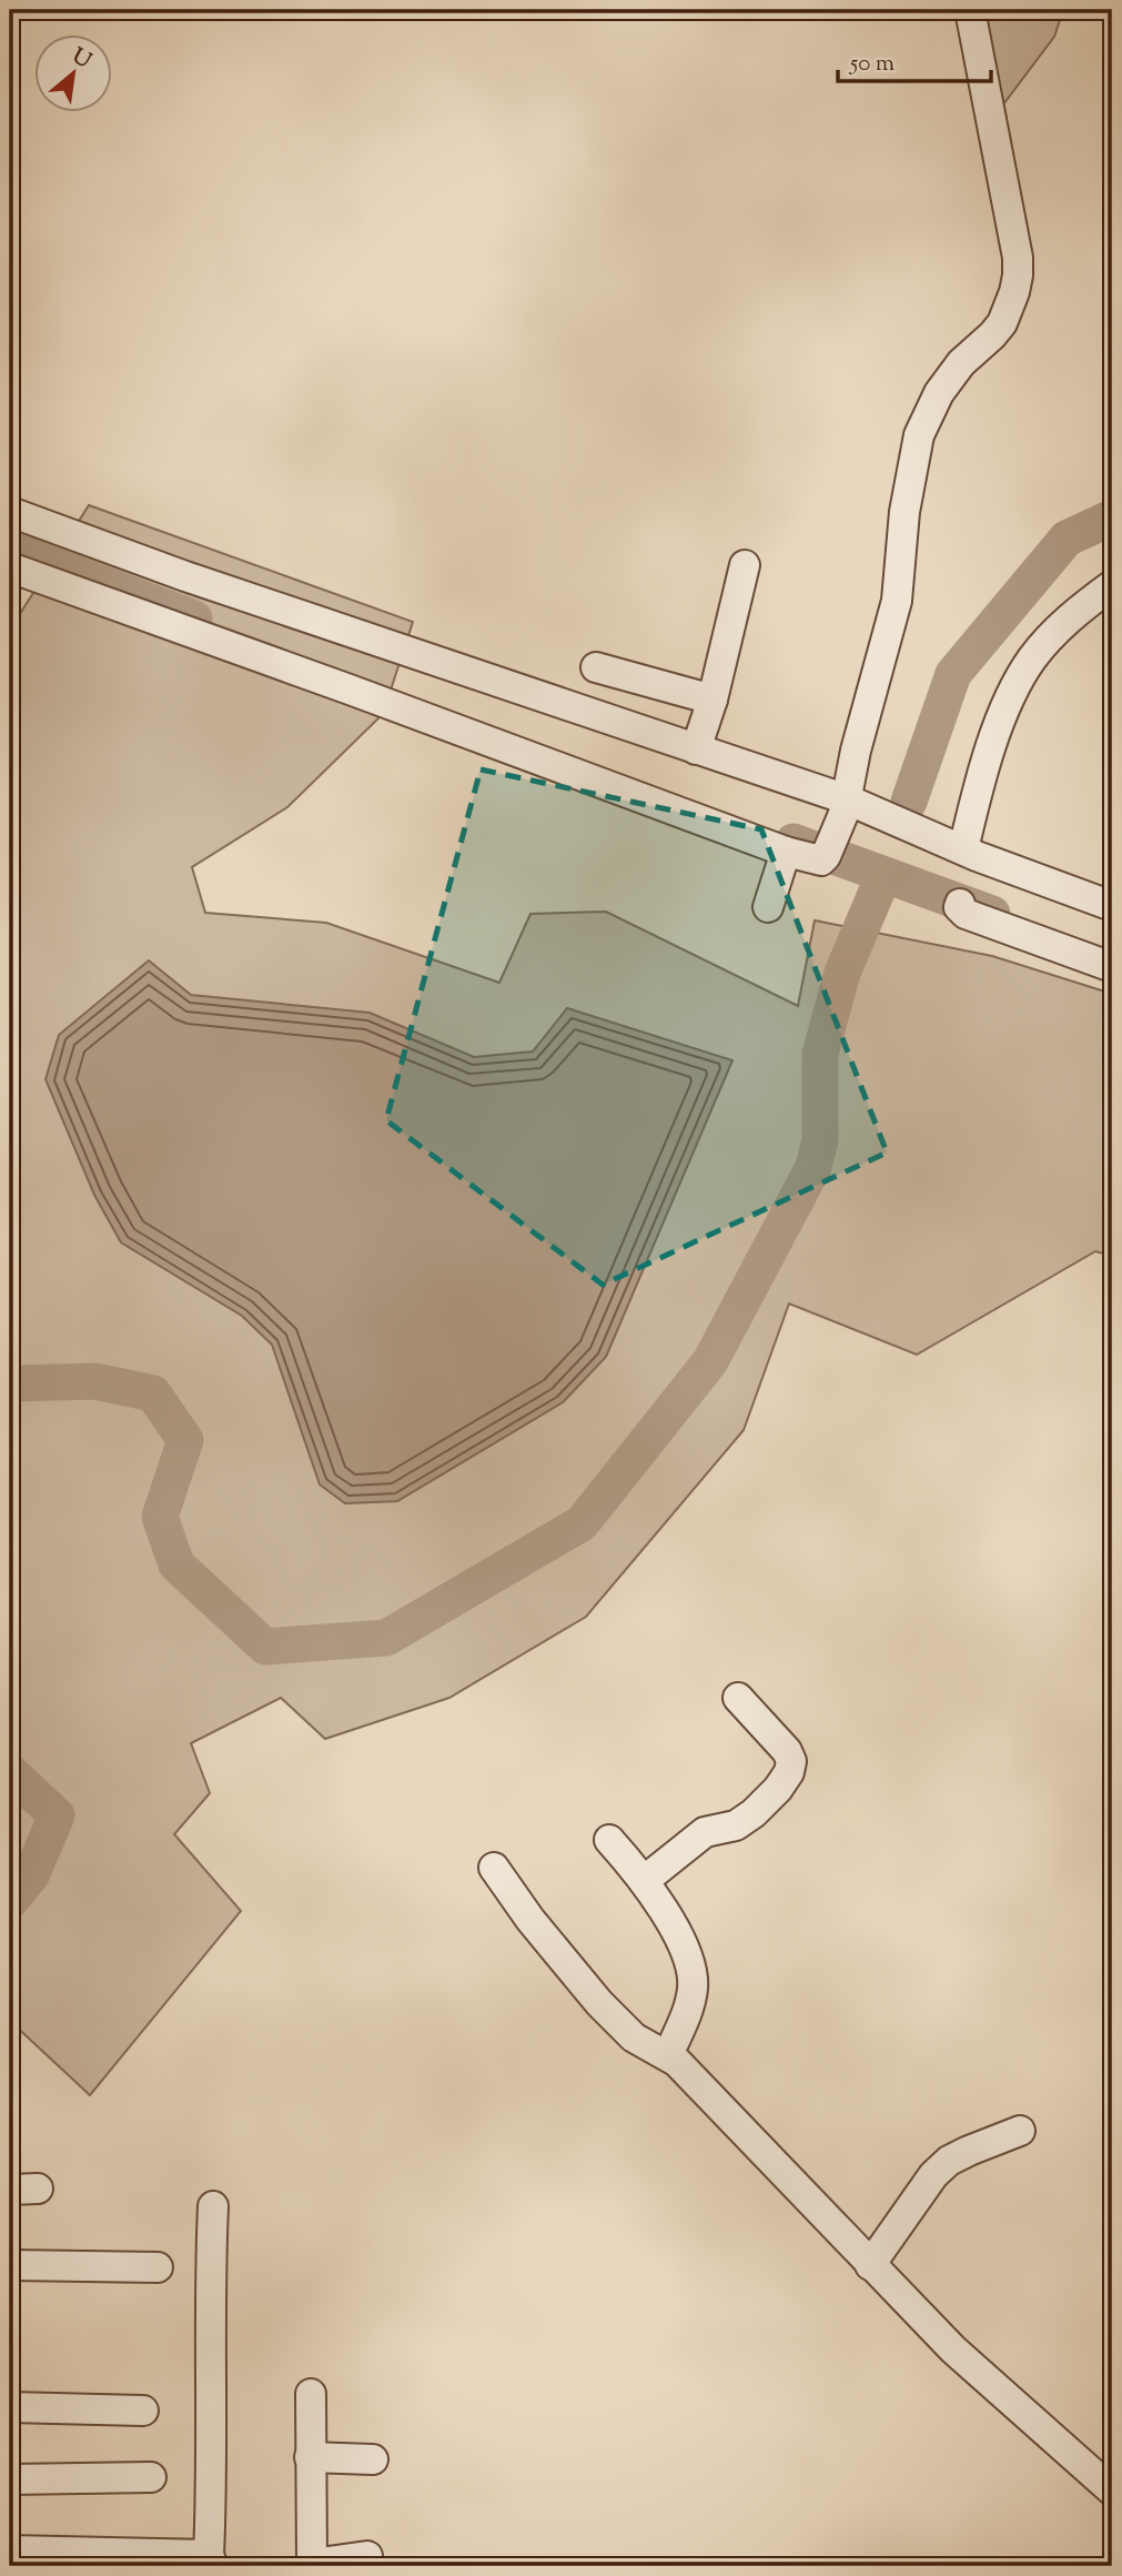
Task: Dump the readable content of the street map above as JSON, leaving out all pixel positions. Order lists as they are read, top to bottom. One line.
{"scale_bar":"50 m","north":"top right"}
